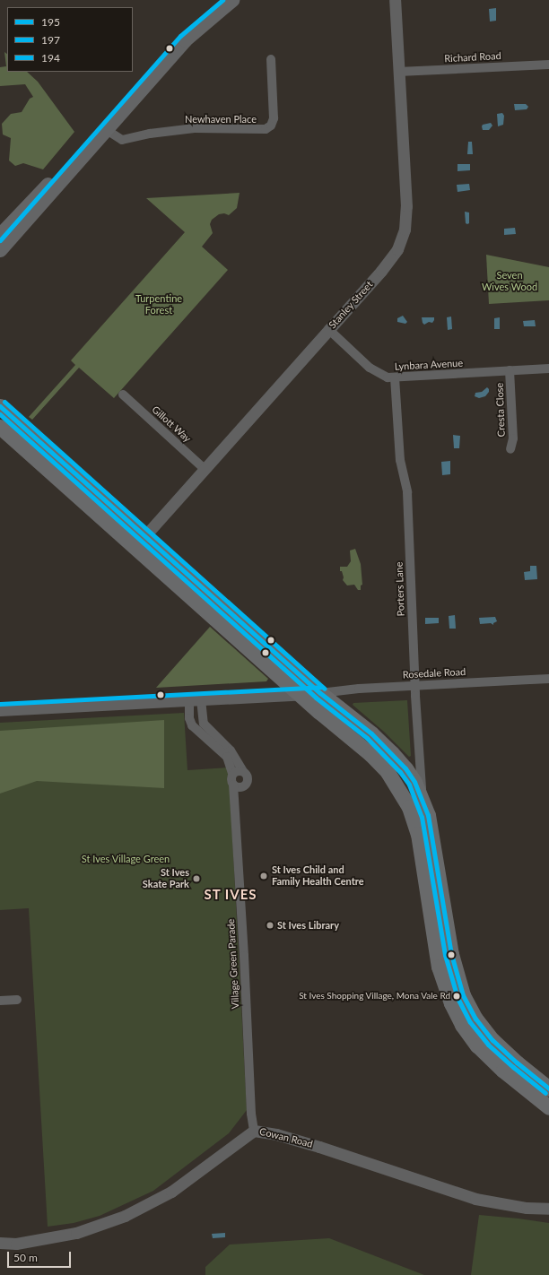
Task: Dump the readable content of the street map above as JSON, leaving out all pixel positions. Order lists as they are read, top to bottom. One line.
{"streets":{"street":["Richard Road","Newhaven Place","Stanley Street","Lynbara Avenue","Cresta Close","Gillott Way","Porters Lane","Rosedale Road","Village Green Parade","Cowan Road"]},"crossings":[["Richard Road","Stanley Street"],["Stanley Street","Lynbara Avenue"],["Stanley Street","Gillott Way"],["Lynbara Avenue","Cresta Close"],["Lynbara Avenue","Porters Lane"],["Porters Lane","Rosedale Road"],["Village Green Parade","Cowan Road"]],"districts":["ST IVES"],"parks":["Seven Wives Wood","Turpentine Forest","St Ives Village Green"],"places":["St Ives Child and Family Health Centre","St Ives Skate Park","St Ives Library","St Ives Shopping Village, Mona Vale Rd"],"lines":["transit line 194","transit line 195","transit line 197"],"legend":["195","197","194"],"scale_bar":"50 m"}
